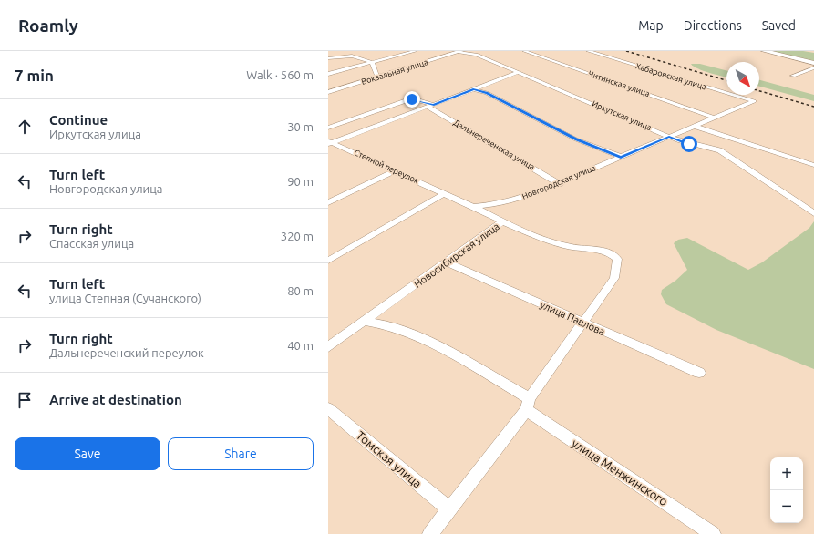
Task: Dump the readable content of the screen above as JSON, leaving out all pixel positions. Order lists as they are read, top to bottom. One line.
{"streets":{"main road":["Вокзальная улица"],"street":["Хабаровская улица","Читинская улица","Иркутская улица","Дальнереченская улица","Степной переулок","Новгородская улица","Новосибирская улица","улица Павлова","Томская улица","улица Менжинского"]},"crossings":[["Вокзальная улица","Иркутская улица"],["Хабаровская улица","Новгородская улица"],["Читинская улица","Новгородская улица"],["Иркутская улица","Новгородская улица"],["Дальнереченская улица","Новгородская улица"],["Степной переулок","Новгородская улица"],["Новосибирская улица","улица Павлова"],["Новосибирская улица","улица Менжинского"]],"north":"bottom right","page":{"header":"Roamly","nav":["Map","Directions","Saved"],"heading":["7 min","Walk · 560 m"],"list":[["Continue","Иркутская улица","30 m"],["Turn left","Новгородская улица","90 m"],["Turn right","Спасская улица","320 m"],["Turn left","улица Степная (Сучанского)","80 m"],["Turn right","Дальнереченский переулок","40 m"],"Arrive at destination"],"buttons":["Save","Share"],"map_buttons":["+","−"]}}
